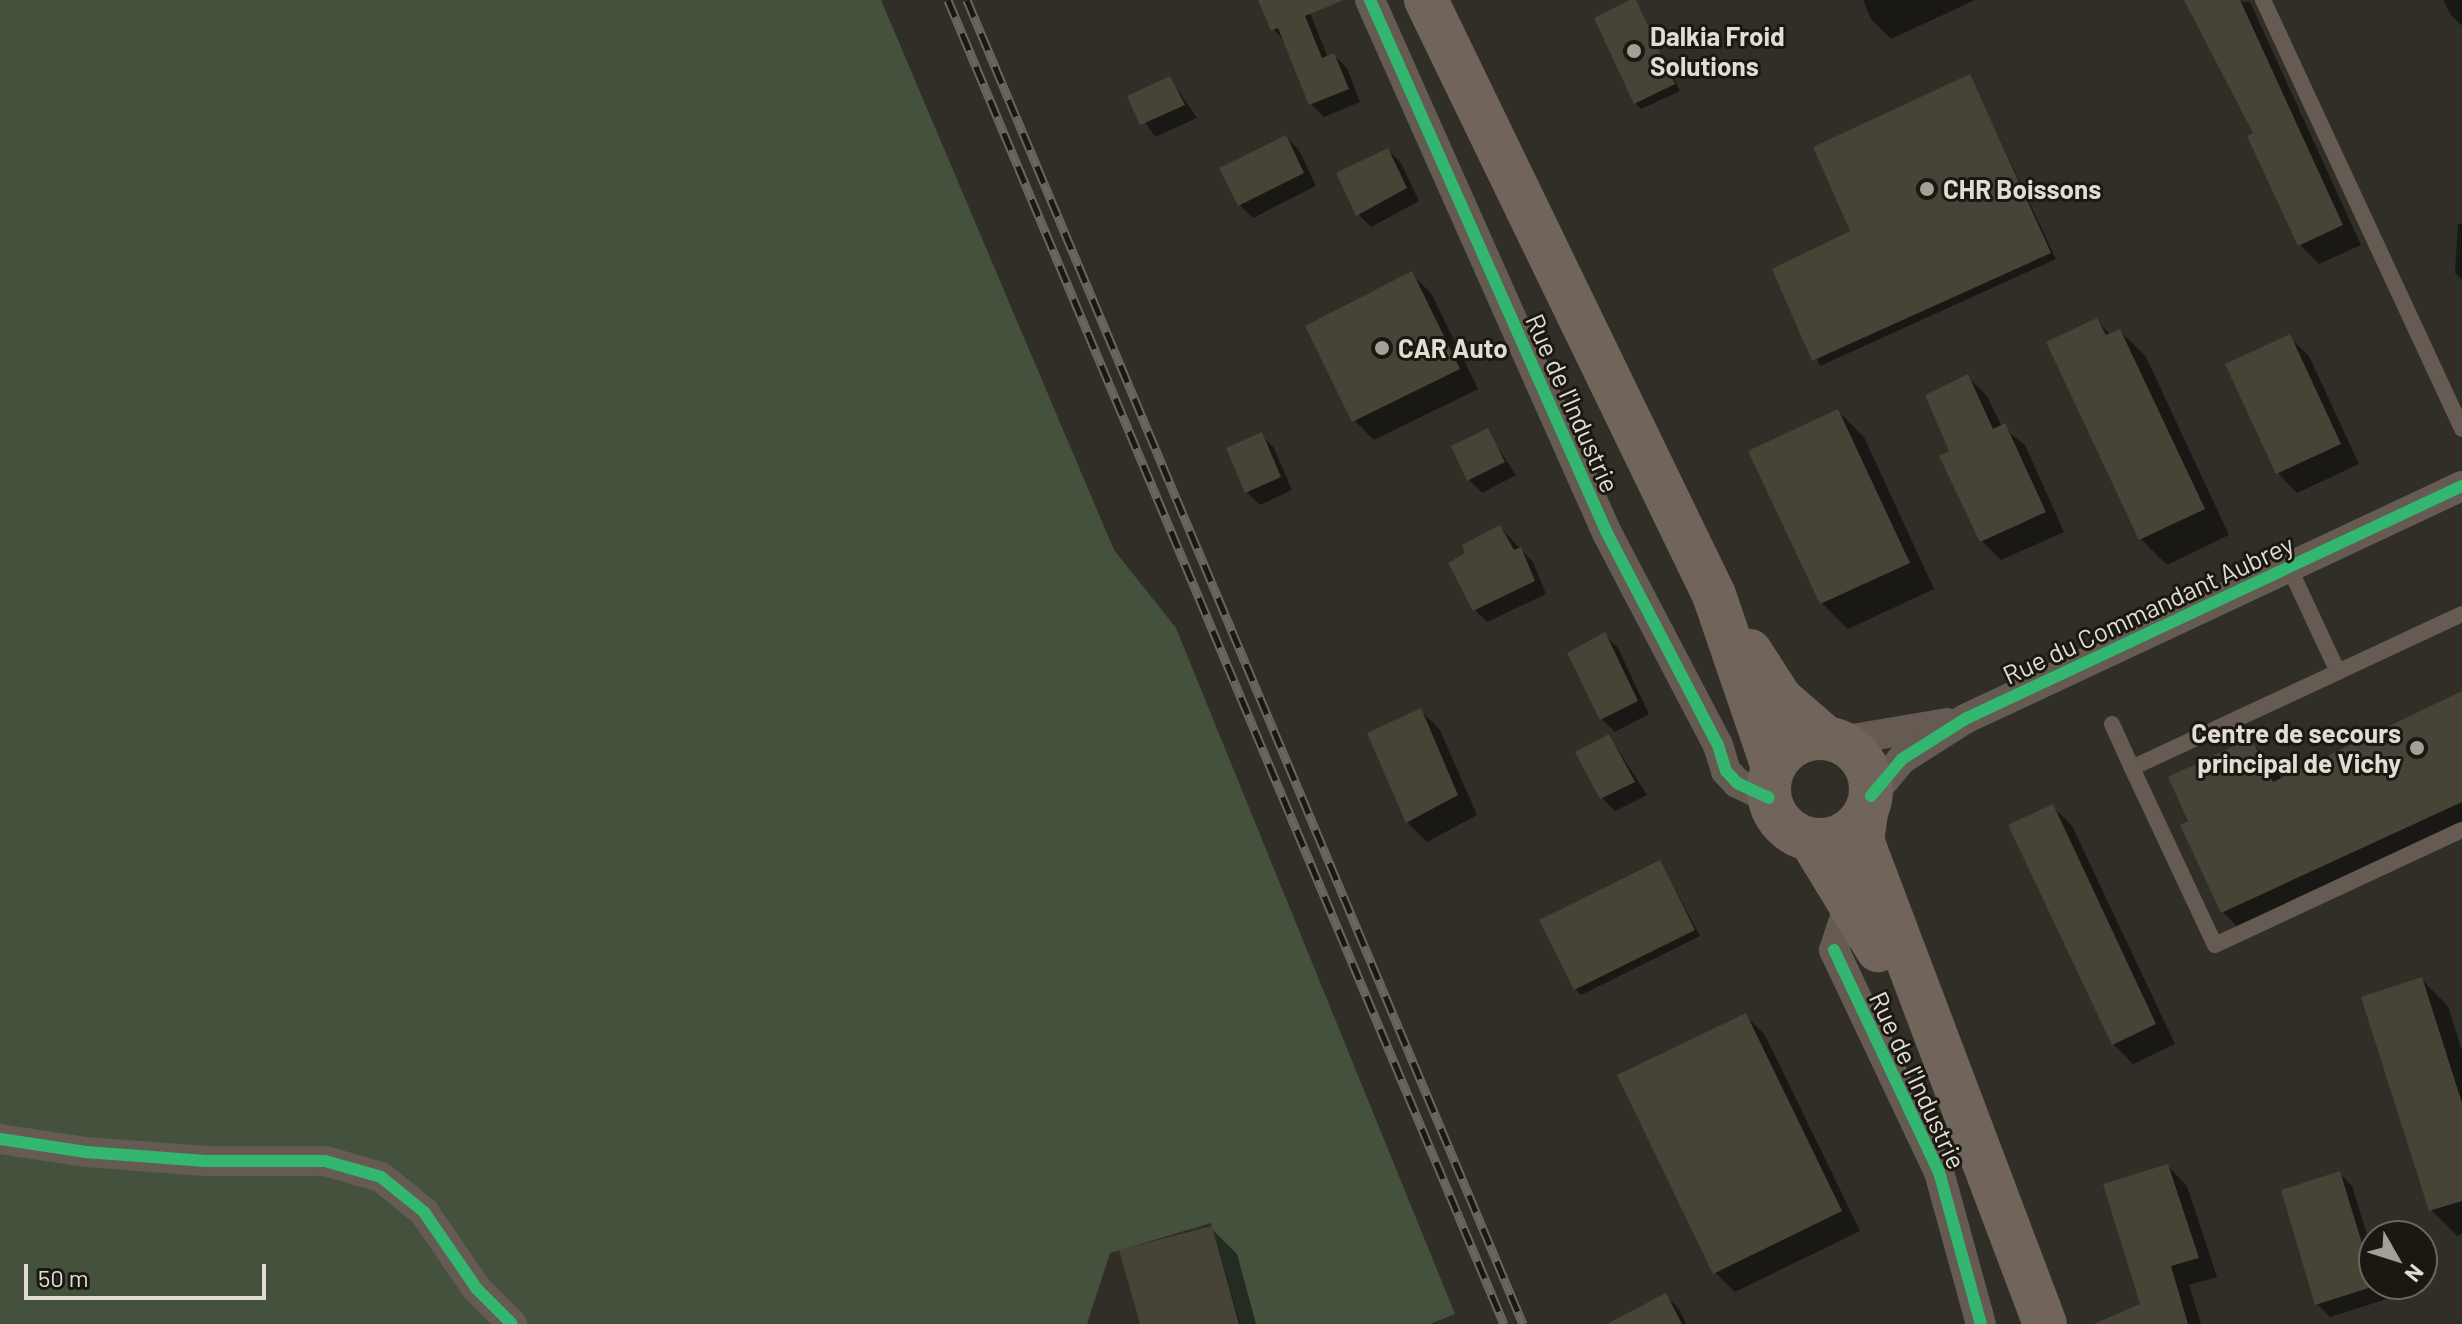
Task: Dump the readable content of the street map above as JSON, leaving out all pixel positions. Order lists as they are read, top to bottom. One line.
{"streets":{"main road":["Rue de l'Industrie"],"street":["Rue du Commandant Aubrey"]},"crossings":[["Rue de l'Industrie","Rue du Commandant Aubrey"]],"places":["Dalkia Froid Solutions","CHR Boissons","CAR Auto","Centre de secours principal de Vichy"],"scale_bar":"50 m","north":"bottom right"}
